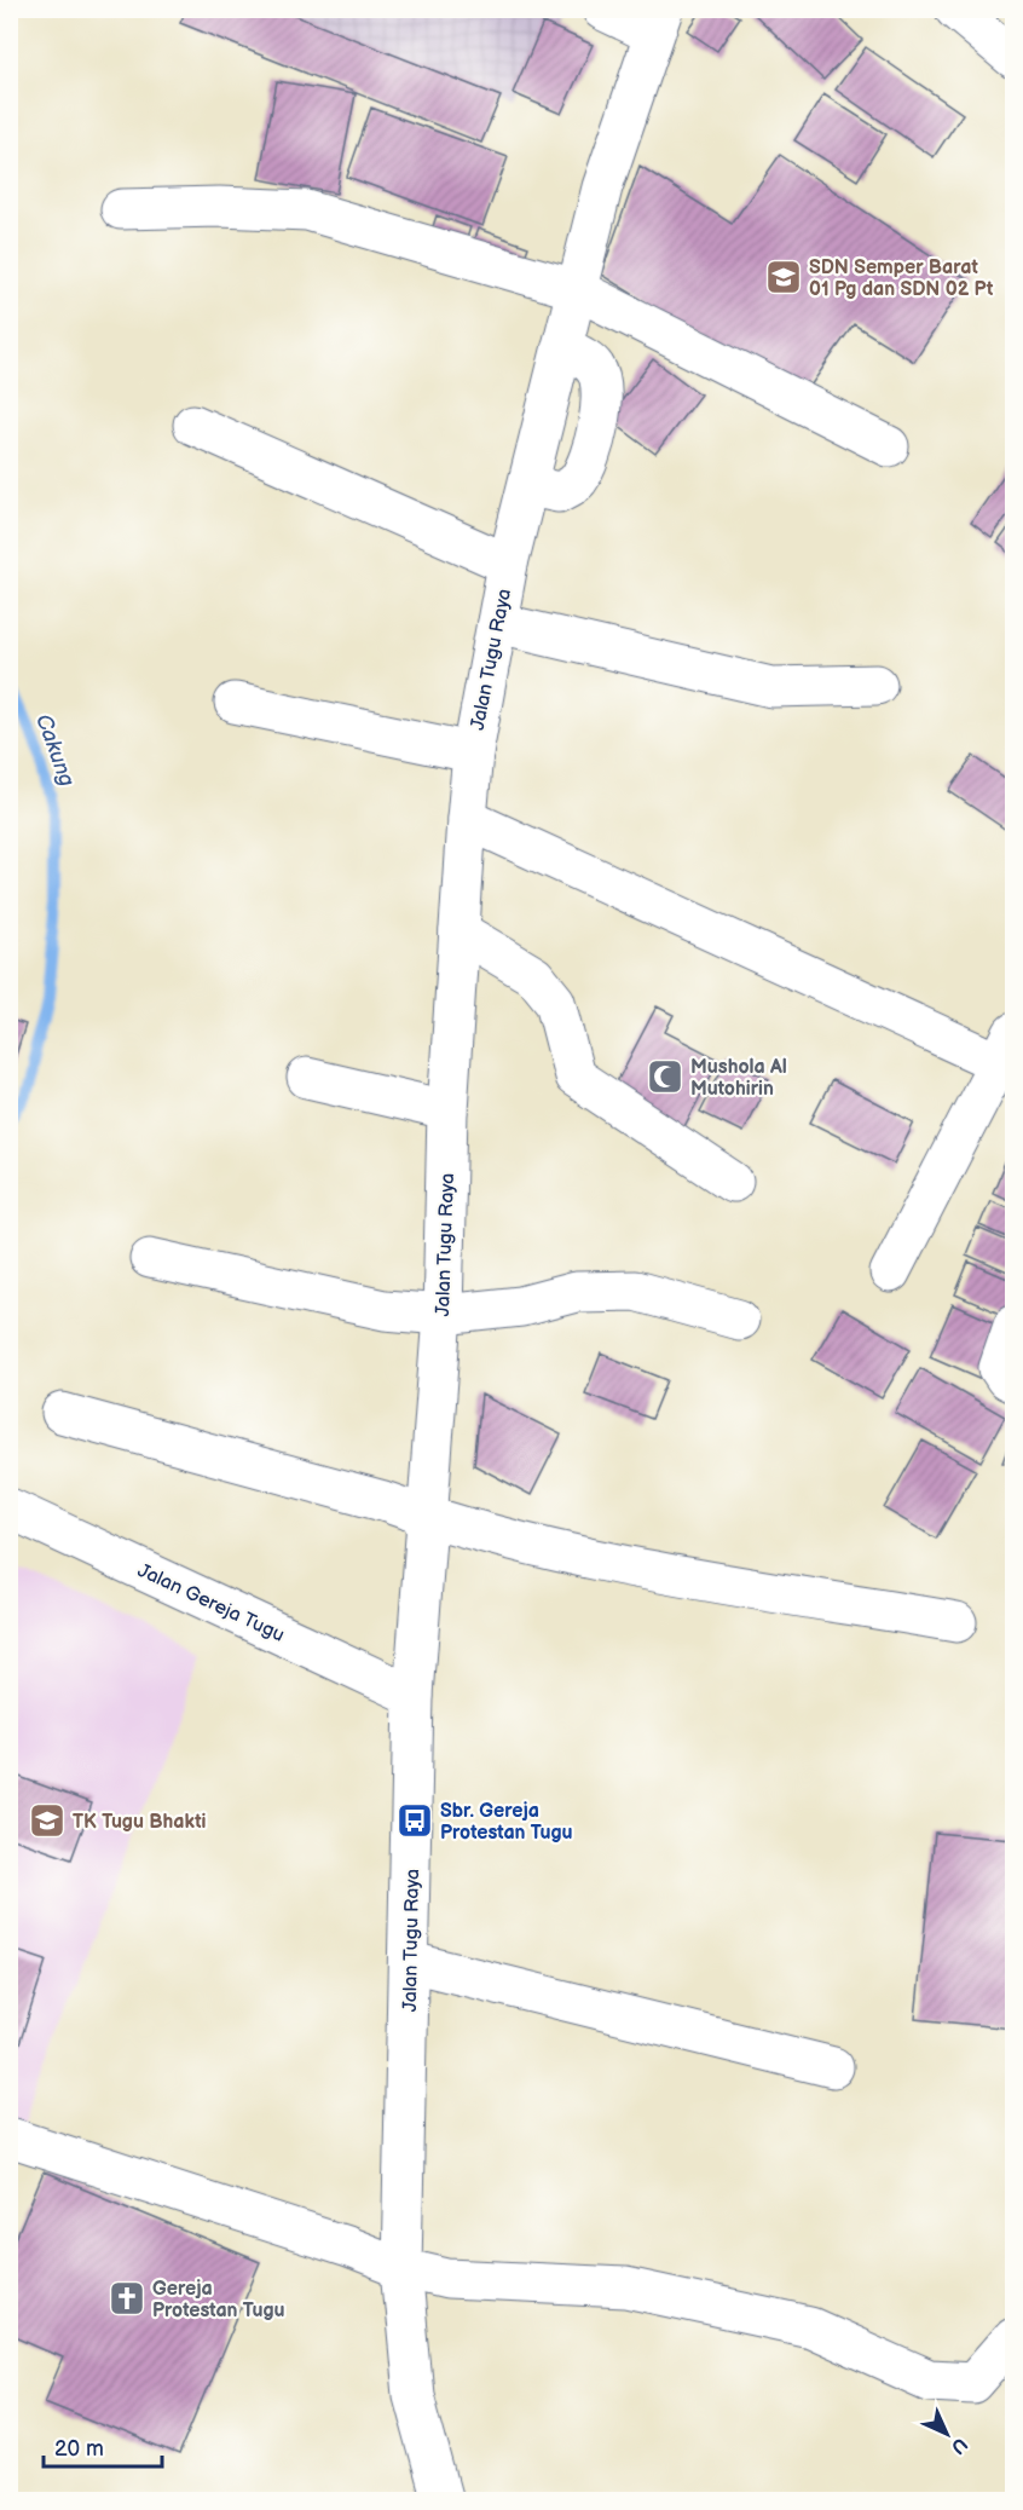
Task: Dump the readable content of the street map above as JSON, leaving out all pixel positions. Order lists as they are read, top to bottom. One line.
{"streets":{"main road":["Jalan Tugu Raya","Jalan Gereja Tugu"]},"crossings":[["Jalan Tugu Raya","Jalan Gereja Tugu"]],"water":["Cakung"],"places":{"school or university":["SDN Semper Barat 01 Pg dan SDN 02 Pt","TK Tugu Bhakti"],"mosque":["Mushola Al Mutohirin"],"bus stop":["Sbr. Gereja Protestan Tugu"],"church":["Gereja Protestan Tugu"]},"scale_bar":"20 m","north":"bottom right"}
